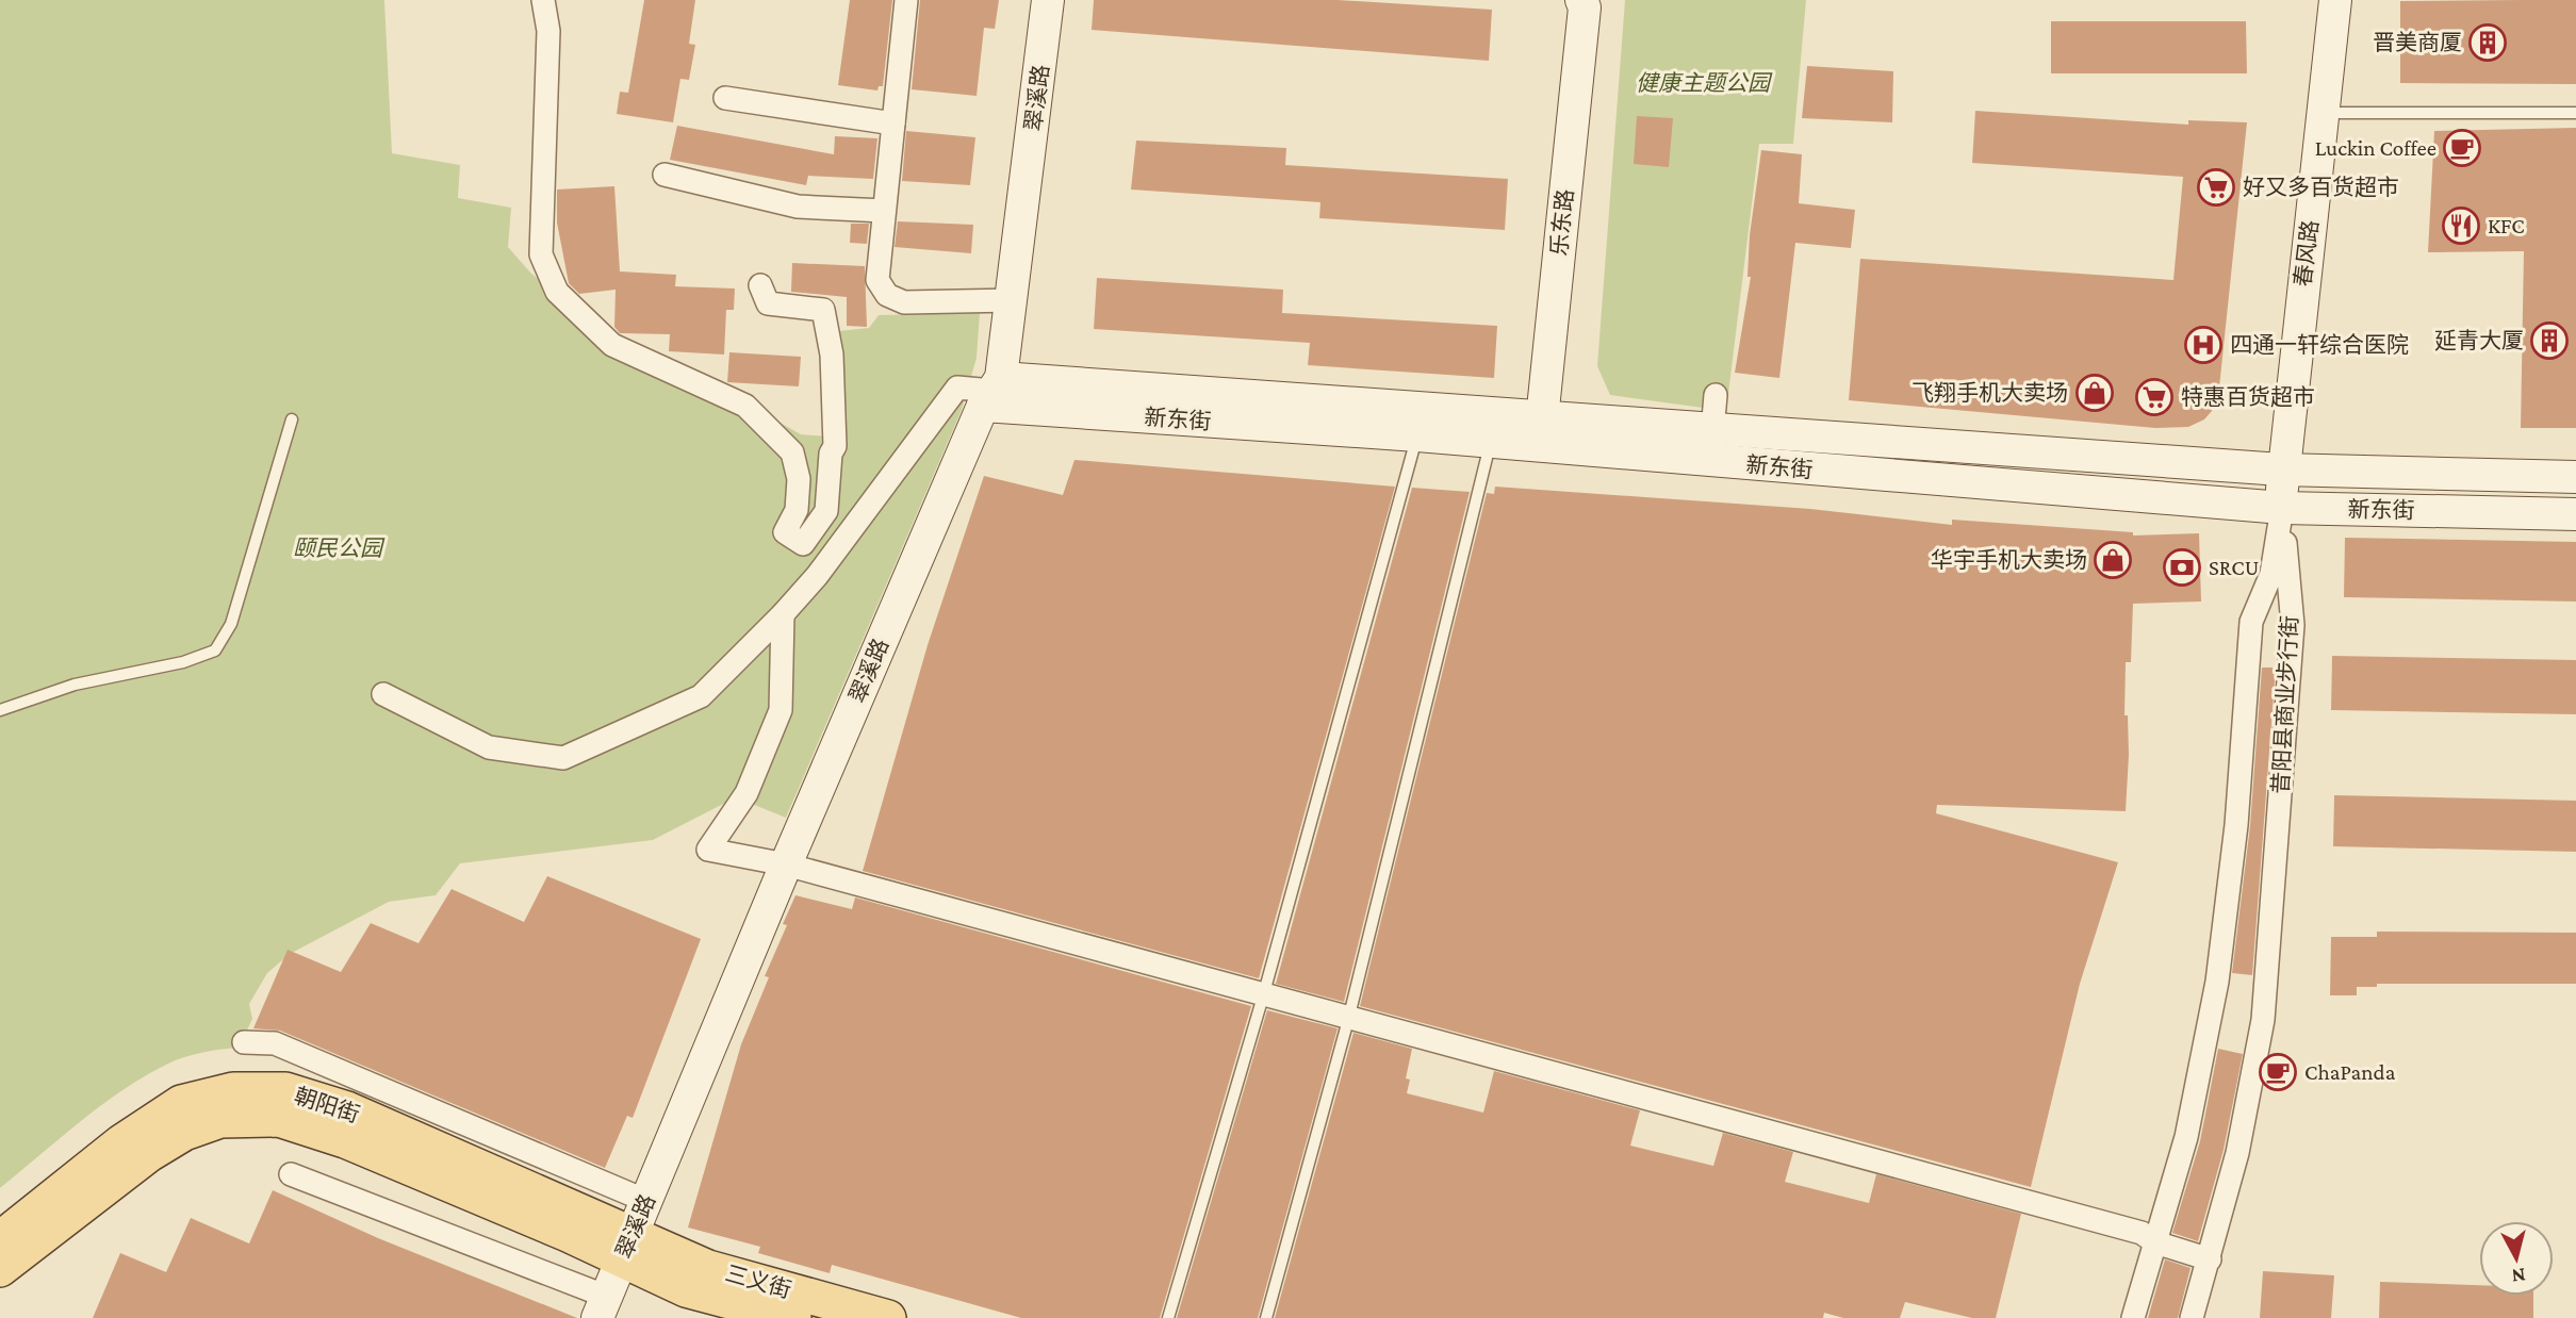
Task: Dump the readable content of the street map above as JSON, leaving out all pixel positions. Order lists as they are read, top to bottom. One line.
{"streets":{"main road":["翠溪路","乐东路","春风路","新东街","朝阳街","三义街"],"street":["昔阳县商业步行街"]},"crossings":[["翠溪路","新东街"],["翠溪路","朝阳街"],["翠溪路","三义街"],["乐东路","新东街"],["春风路","新东街"],["春风路","昔阳县商业步行街"],["新东街","昔阳县商业步行街"],["朝阳街","三义街"]],"parks":["健康主题公园","颐民公园"],"places":{"building":["晋美商厦","延青大厦"],"cafe":["Luckin Coffee","ChaPanda"],"supermarket":["好又多百货超市","特惠百货超市"],"restaurant":["KFC"],"hospital":["四通一轩综合医院"],"shop":["飞翔手机大卖场","华宇手机大卖场"],"bank":["SRCU"]},"north":"bottom"}
